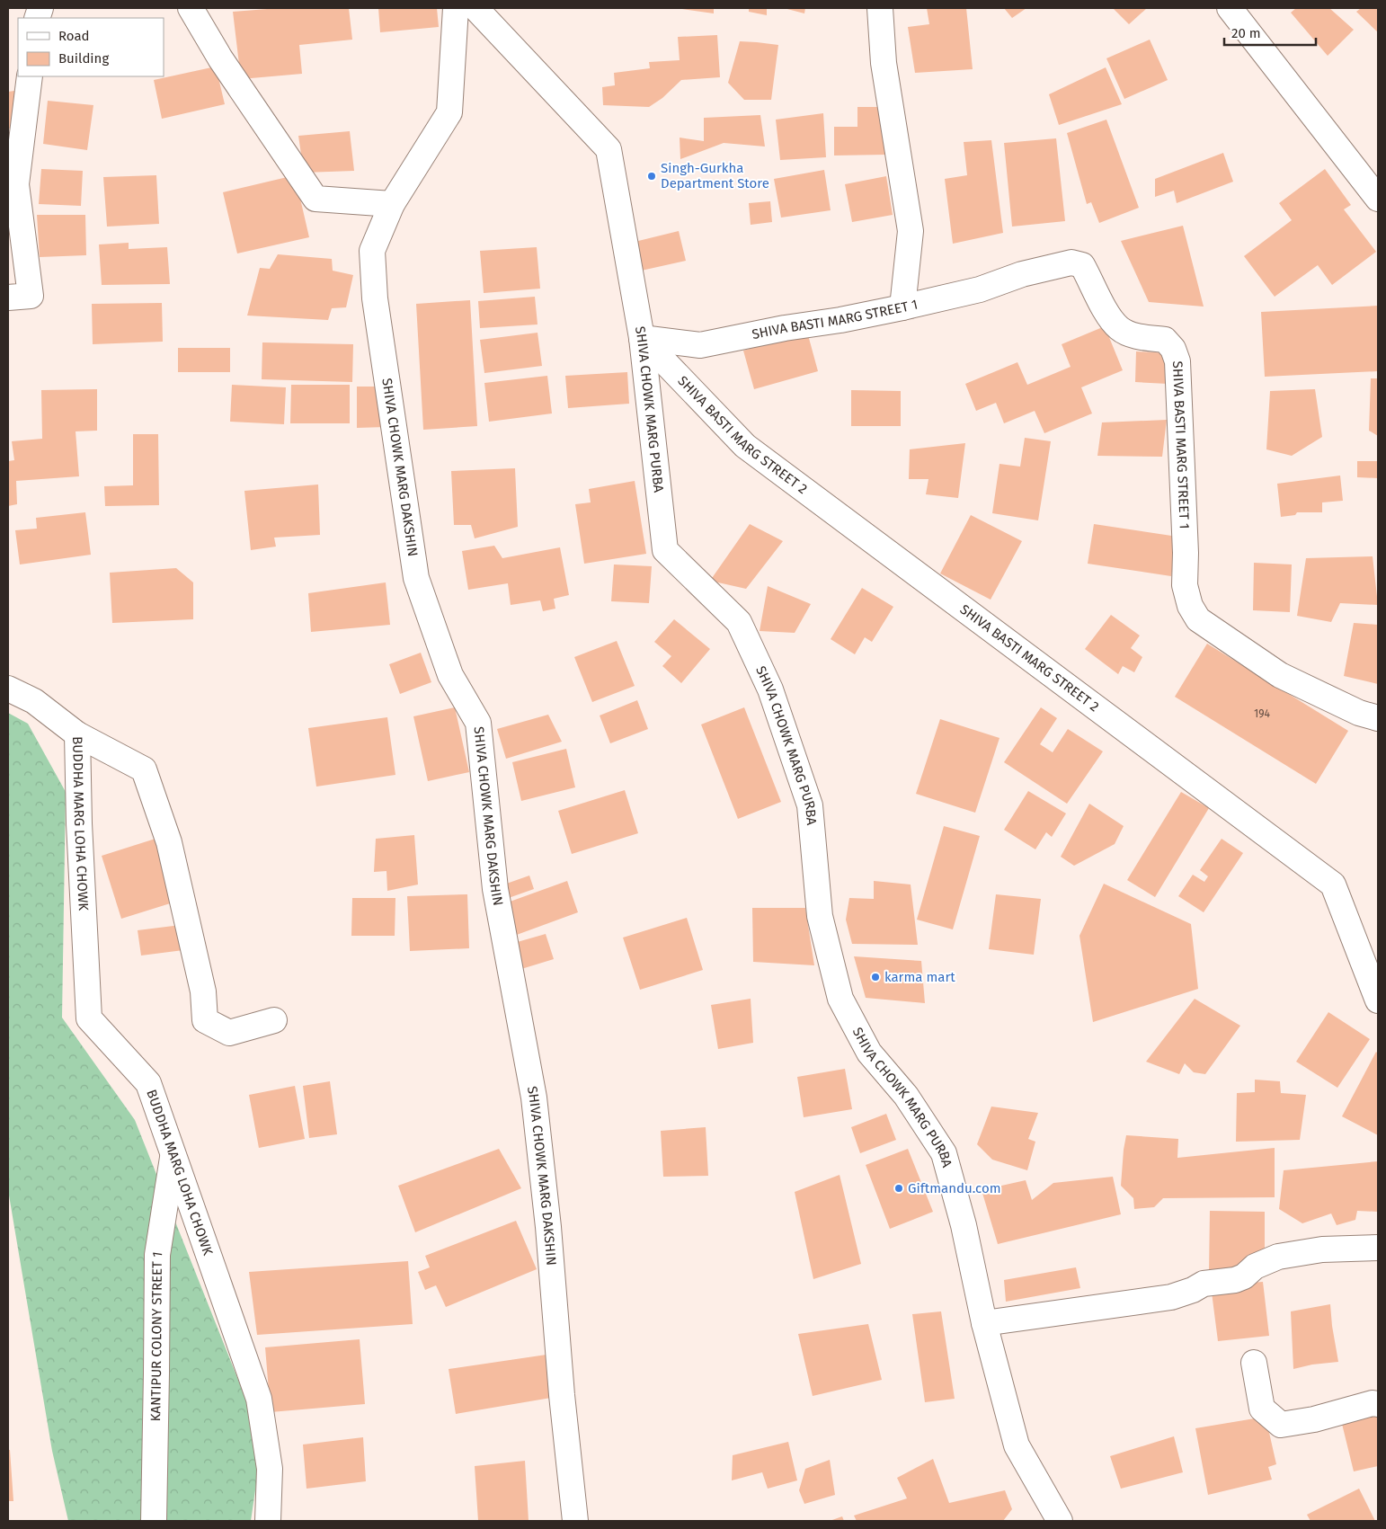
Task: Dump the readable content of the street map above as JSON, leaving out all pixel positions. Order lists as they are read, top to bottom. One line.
{"streets":{"street":["SHIVA BASTI MARG STREET 1","SHIVA CHOWK MARG PURBA","SHIVA BASTI MARG STREET 2","SHIVA CHOWK MARG DAKSHIN","BUDDHA MARG LOHA CHOWK","KANTIPUR COLONY STREET 1"]},"crossings":[["SHIVA BASTI MARG STREET 1","SHIVA CHOWK MARG PURBA"],["SHIVA BASTI MARG STREET 1","SHIVA BASTI MARG STREET 2"],["SHIVA CHOWK MARG PURBA","SHIVA BASTI MARG STREET 2"],["BUDDHA MARG LOHA CHOWK","KANTIPUR COLONY STREET 1"]],"places":["Singh-Gurkha Department Store","karma mart","Giftmandu.com"],"house_numbers":["194"],"legend":["Road","Building"],"scale_bar":"20 m"}
